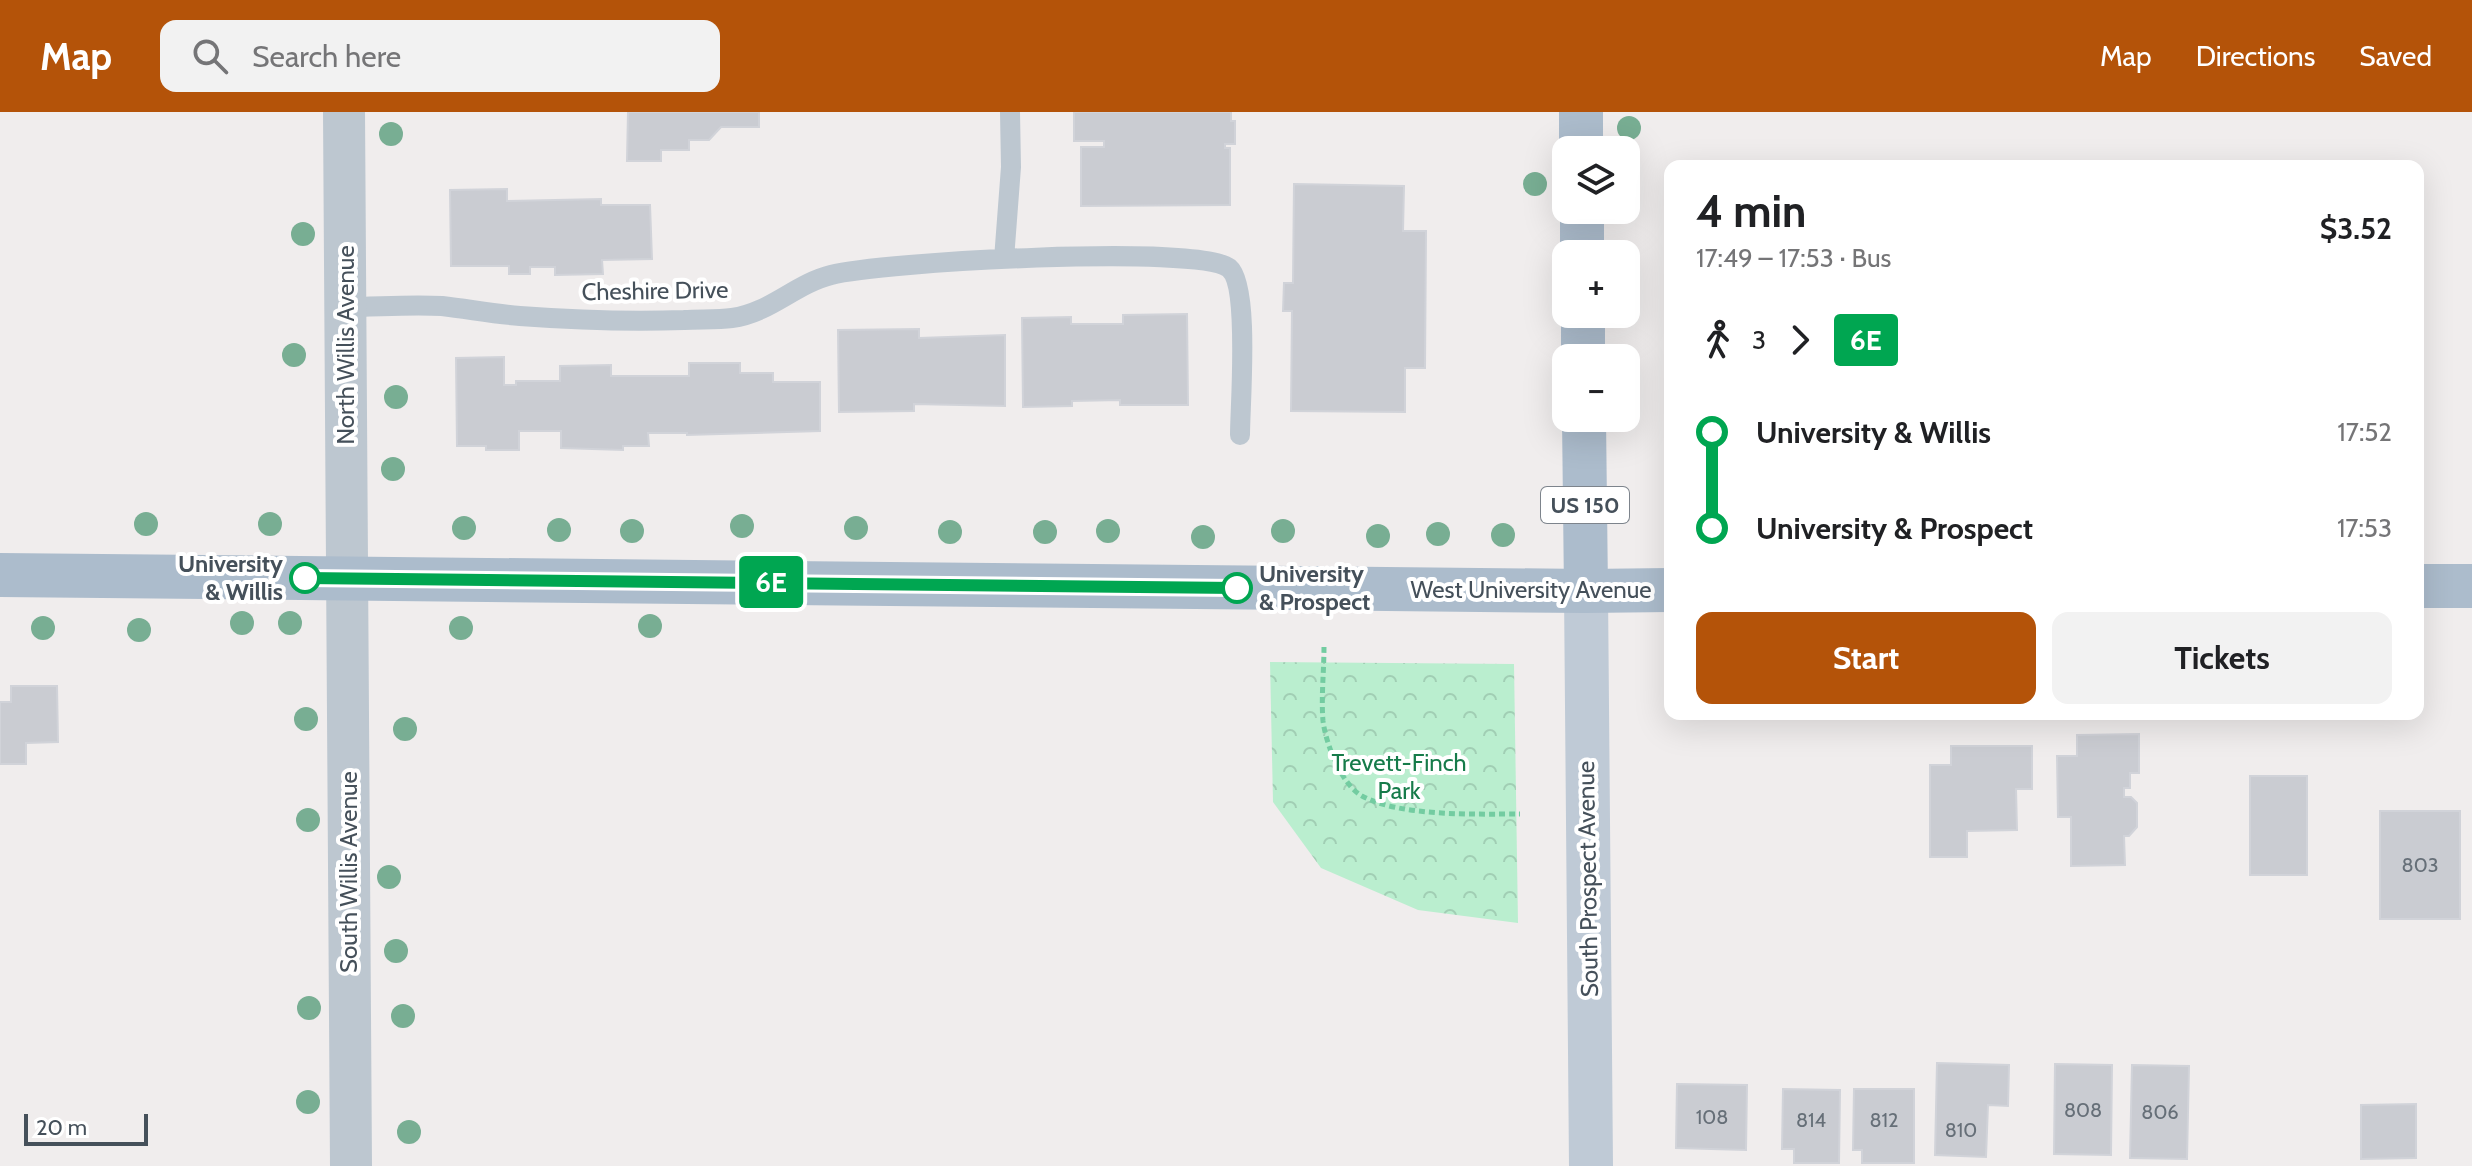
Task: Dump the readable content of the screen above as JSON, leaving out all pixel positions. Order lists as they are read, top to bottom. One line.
{"streets":{"main road":["US 150","West University Avenue","South Prospect Avenue"],"street":["North Willis Avenue","South Willis Avenue"],"lane":["Cheshire Drive"]},"crossings":[["Cheshire Drive","North Willis Avenue"],["North Willis Avenue","West University Avenue"],["North Willis Avenue","South Willis Avenue"],["US 150","West University Avenue"],["US 150","South Prospect Avenue"],["West University Avenue","South Willis Avenue"],["West University Avenue","South Prospect Avenue"]],"parks":["Trevett-Finch Park"],"places":["University & Willis","University & Prospect"],"lines":["bus line 6E"],"house_numbers":["803","808","806","108","814","812","810"],"scale_bar":"20 m","page":{"header":"Map","search":"Search here","nav":["Map","Directions","Saved"],"on_map":"6E","map_buttons":["+","−"],"heading":["4 min","17:49 – 17:53 · Bus","$3.52"],"legs":["3","6E"],"list":[{"name":"University & Willis","value":"17:52"},{"name":"University & Prospect","value":"17:53"}],"buttons":["Start","Tickets"],"scale":"20 m"}}
